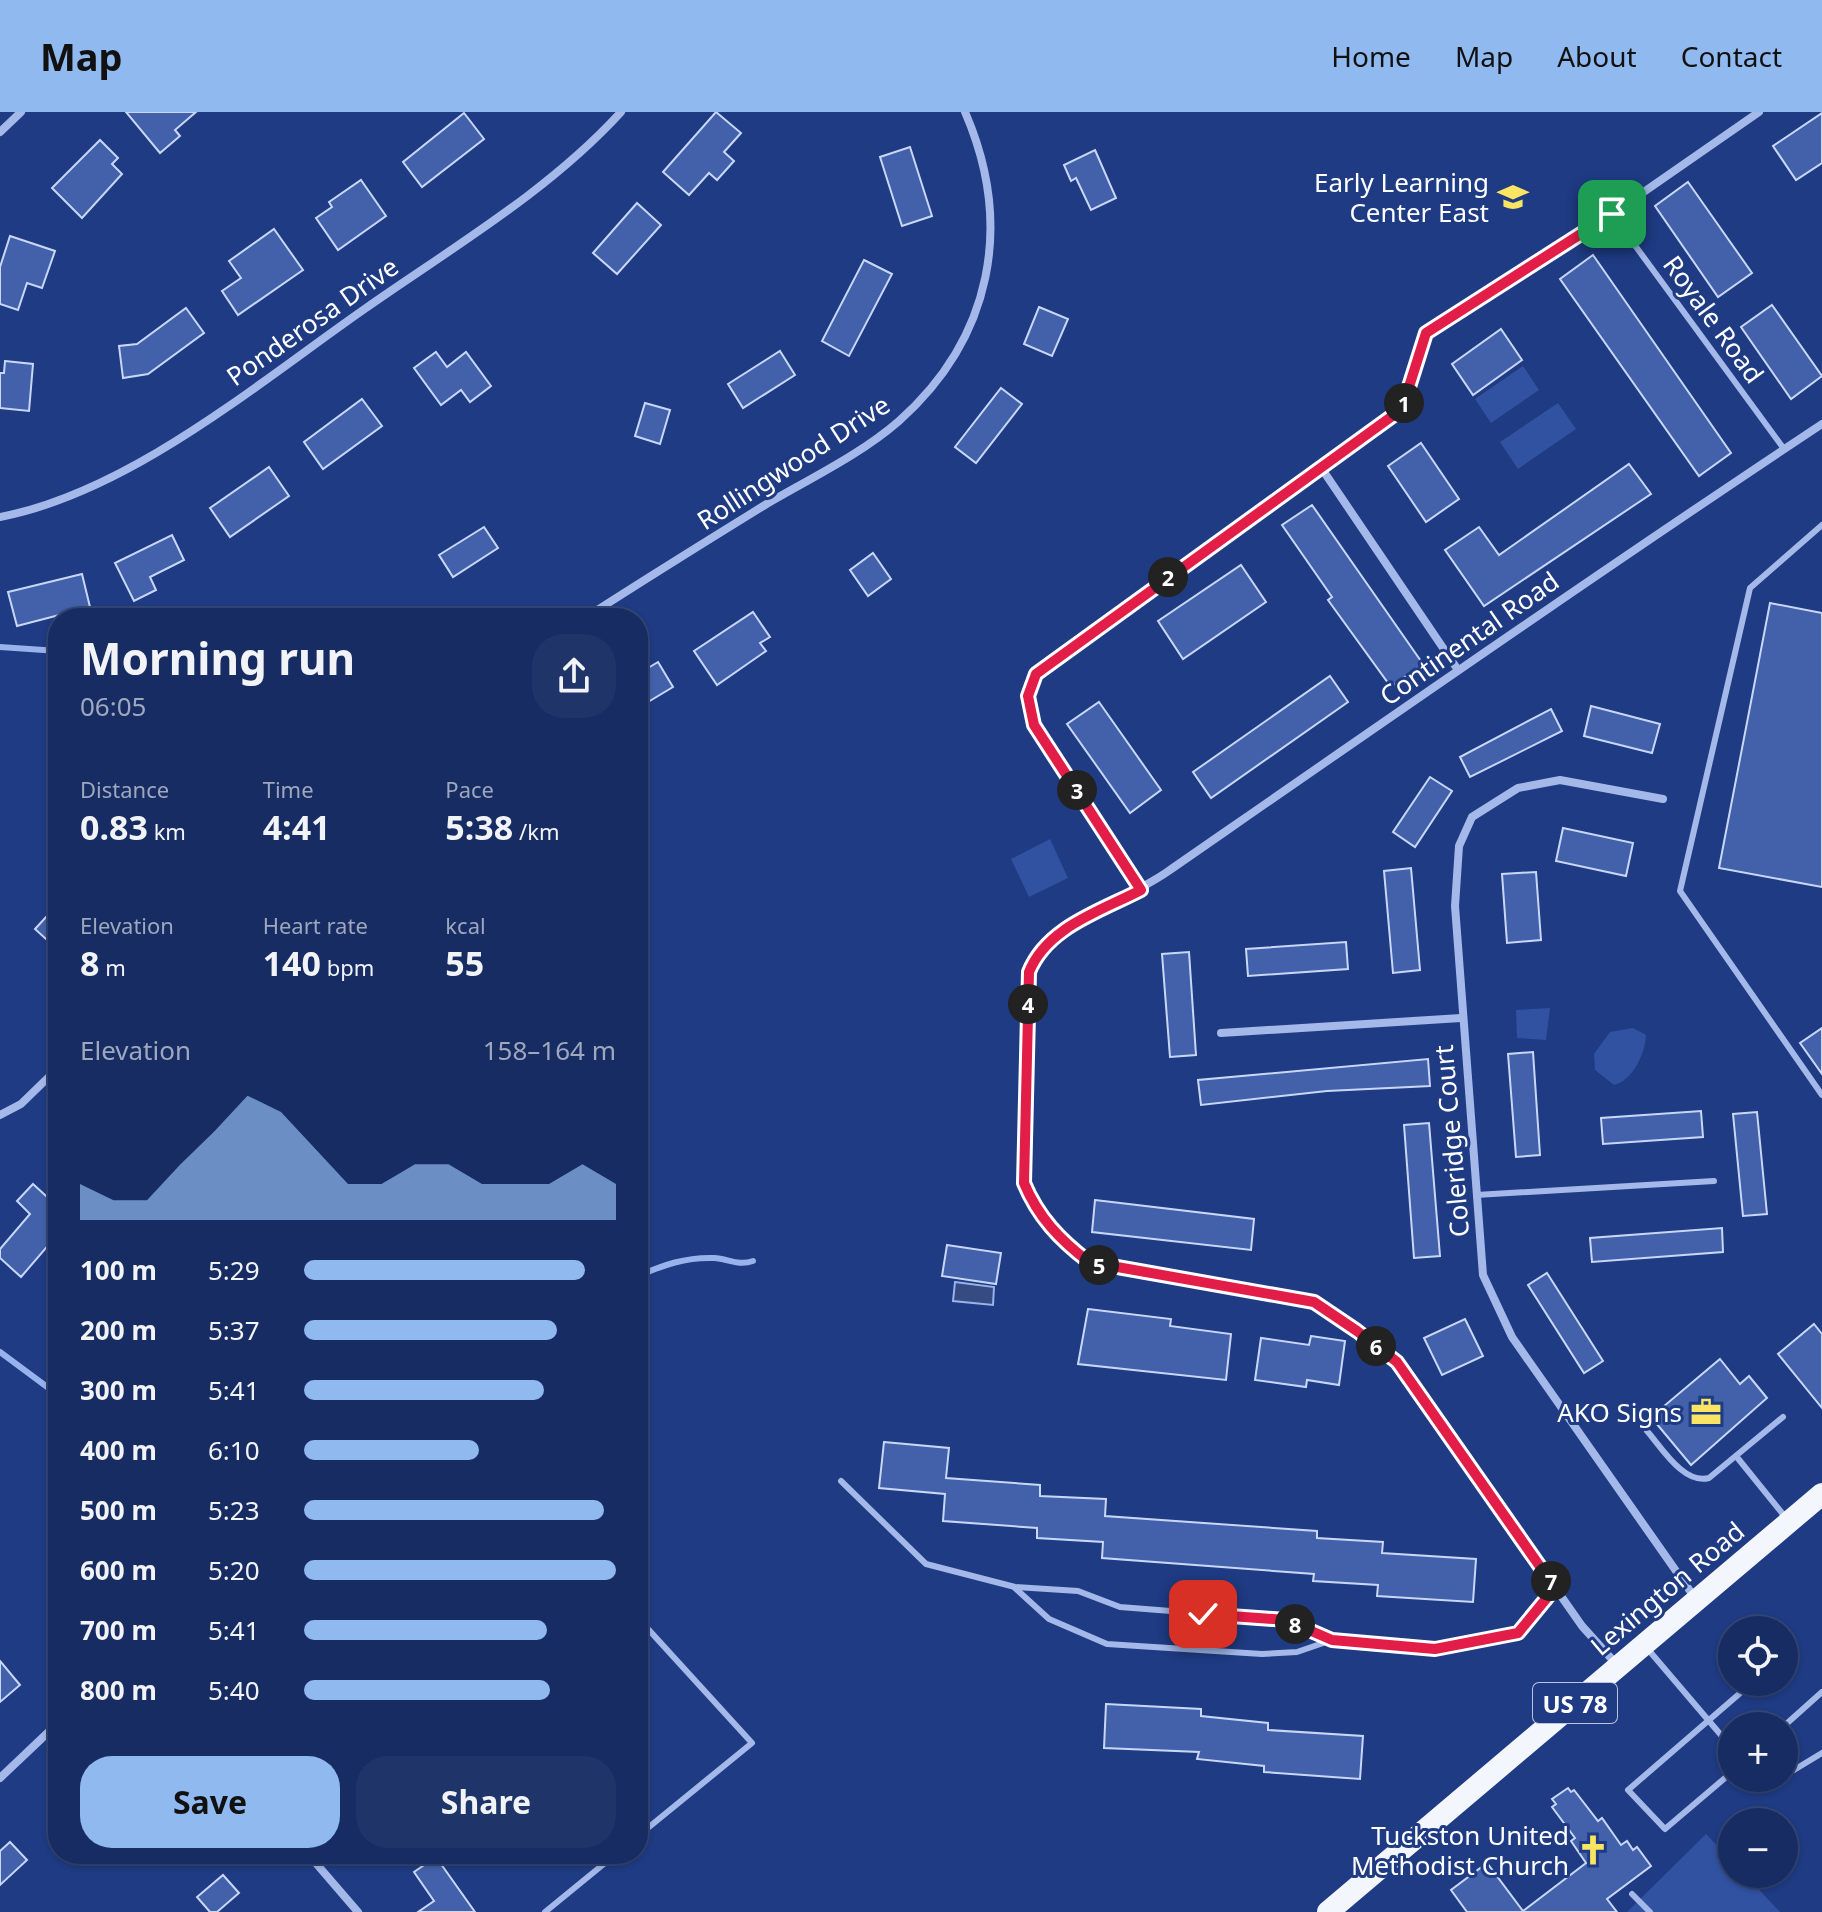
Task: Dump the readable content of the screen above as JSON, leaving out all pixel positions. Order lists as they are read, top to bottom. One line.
{"streets":{"highway":["Lexington Road","US 78"],"street":["Ponderosa Drive","Rollingwood Drive","Continental Road","Coleridge Court"],"lane":["Royale Road"]},"crossings":[["Royale Road","Continental Road"],["Continental Road","Lexington Road"],["Coleridge Court","Lexington Road"]],"places":{"school or university":["Early Learning Center East"],"office":["AKO Signs"],"church":["Tuckston United Methodist Church"]},"page":{"header":"Map","nav":["Home","Map","About","Contact"],"pins":["1","2","3","4","5","6","7","8"],"heading":["Morning run","06:05"],"stats":[["Distance","0.83 km"],["Time","4:41"],["Pace","5:38 /km"],["Elevation","8 m"],["Heart rate","140 bpm"],["kcal","55"]],"chart":["Elevation","158–164 m"],"list":[{"name":"100 m","note":"5:29"},{"name":"200 m","note":"5:37"},{"name":"300 m","note":"5:41"},{"name":"400 m","note":"6:10"},{"name":"500 m","note":"5:23"},{"name":"600 m","note":"5:20"},{"name":"700 m","note":"5:41"},{"name":"800 m","note":"5:40"}],"map_buttons":["+","−"],"buttons":["Save","Share"]}}
